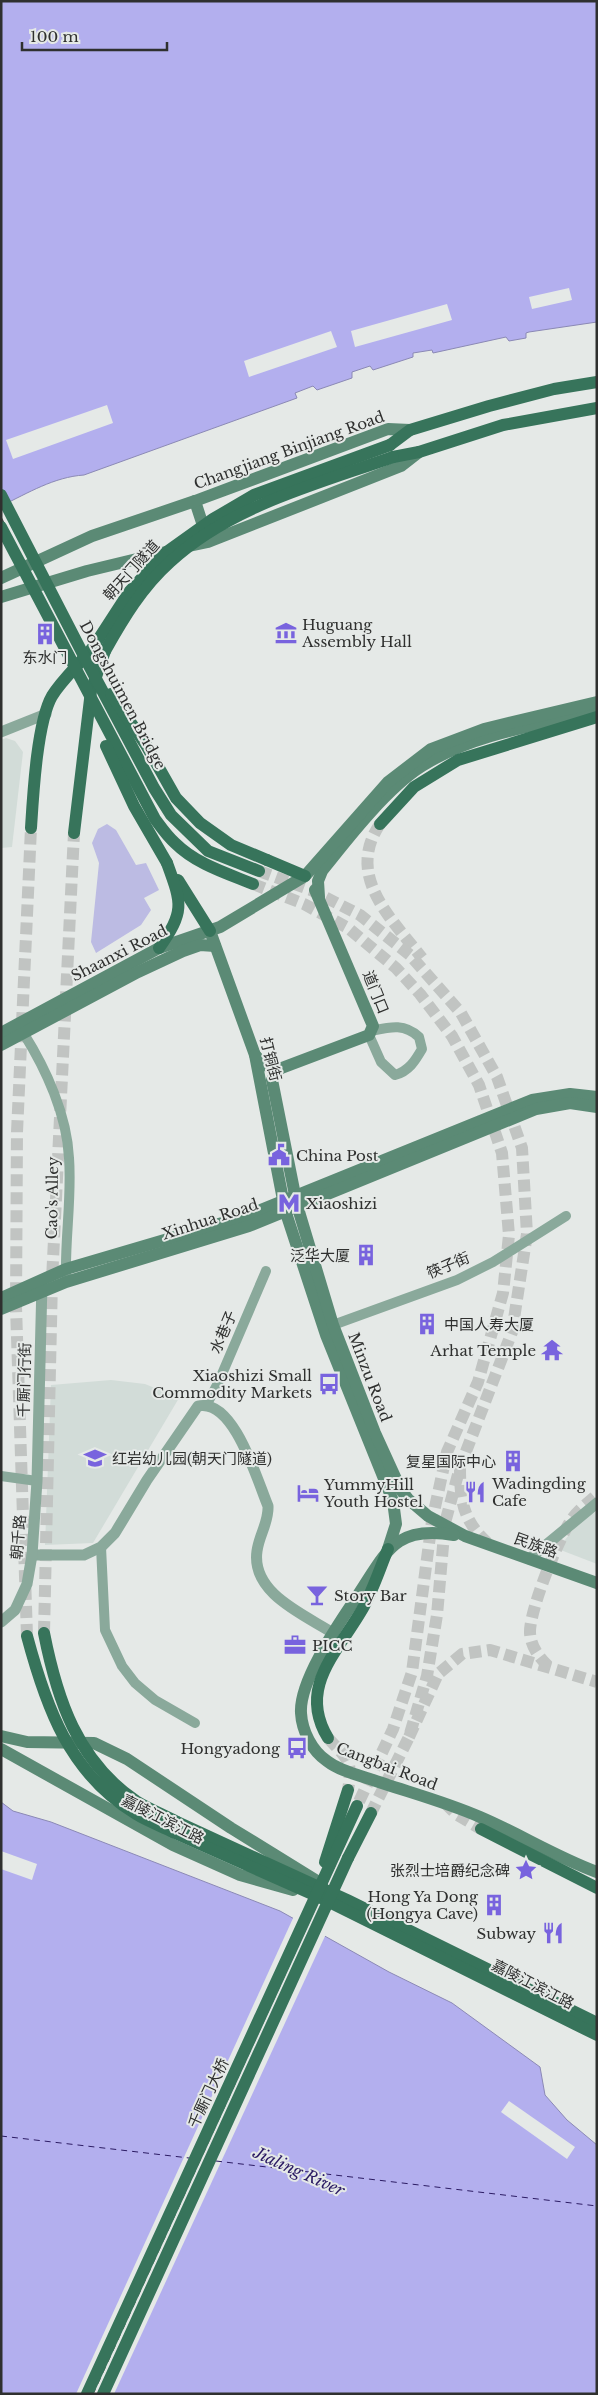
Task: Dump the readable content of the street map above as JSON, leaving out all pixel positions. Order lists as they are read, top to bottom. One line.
{"streets":{"main road":["Changjiang Binjiang Road","朝天门隧道","Dongshuimen Bridge","Shaanxi Road","道门口","打铜街","Xinhua Road","Minzu Road","民族路","Cangbai Road","嘉陵江滨江路","千厮门大桥"],"street":["Cao's Alley","筷子街","水巷子","千厮门行街","朝千路"]},"crossings":[["Changjiang Binjiang Road","朝天门隧道"],["Shaanxi Road","道门口"],["Shaanxi Road","打铜街"],["Shaanxi Road","Cao's Alley"],["道门口","打铜街"],["打铜街","Xinhua Road"],["打铜街","Minzu Road"],["Cao's Alley","Xinhua Road"],["Xinhua Road","Minzu Road"],["Xinhua Road","千厮门行街"],["筷子街","Minzu Road"],["Minzu Road","民族路"],["Minzu Road","Cangbai Road"],["千厮门行街","朝千路"],["民族路","Cangbai Road"],["嘉陵江滨江路","千厮门大桥"]],"water":["Jialing River"],"places":{"museum":["Huguang Assembly Hall"],"building":["东水门","泛华大厦","中国人寿大厦","复星国际中心","Hong Ya Dong (Hongya Cave)"],"public building":["China Post"],"metro station":["Xiaoshizi"],"temple":["Arhat Temple"],"bus stop":["Xiaoshizi Small Commodity Markets","Hongyadong"],"school or university":["红岩幼儿园(朝天门隧道)"],"restaurant":["Wadingding Cafe","Subway"],"hotel":["YummyHill Youth Hostel"],"bar":["Story Bar"],"office":["PICC"],"place":["张烈士培爵纪念碑"]},"scale_bar":"100 m"}
